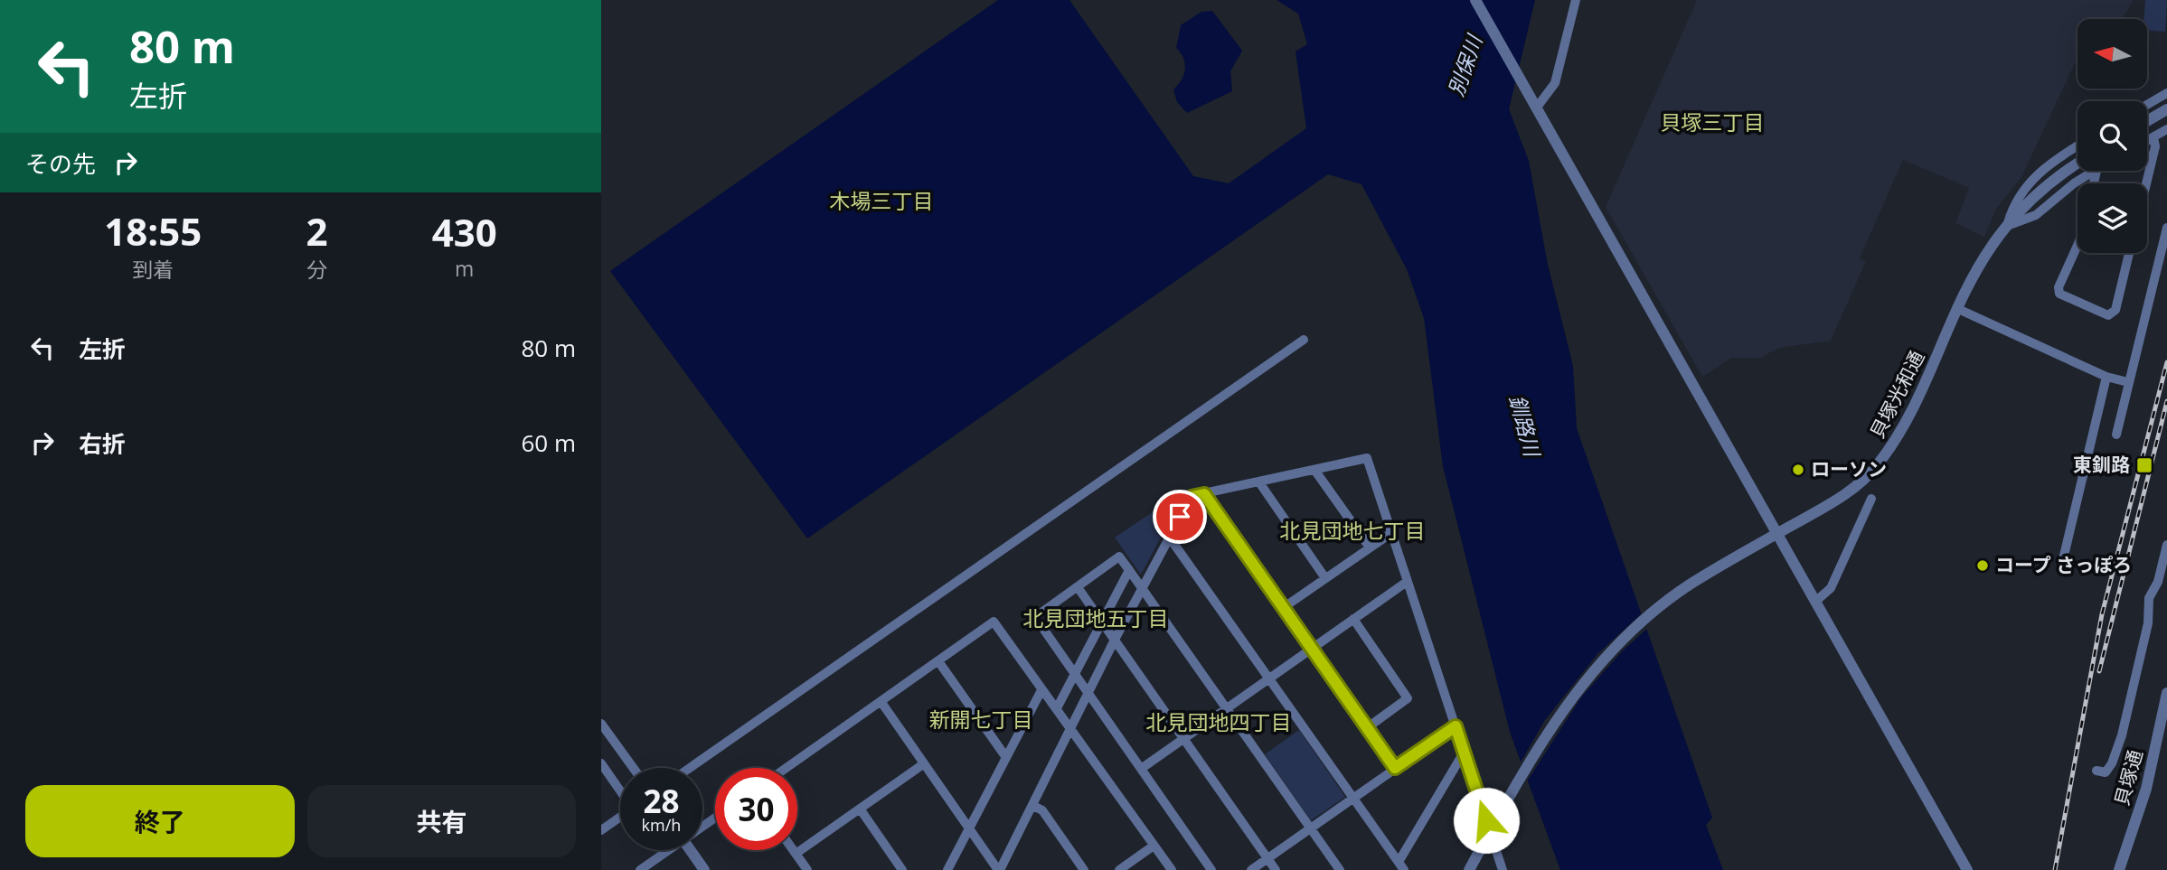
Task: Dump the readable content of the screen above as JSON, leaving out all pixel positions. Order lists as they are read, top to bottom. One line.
{"streets":{"street":["貝塚光和通","貝塚通"]},"districts":["貝塚三丁目","木場三丁目","北見団地七丁目","北見団地五丁目","新開七丁目","北見団地四丁目"],"water":["別保川","釧路川"],"places":{"transit":["東釧路"],"other":["ローソン","コープ さっぽろ"]},"north":"left","page":{"turn":["80 m","左折"],"then":"その先","eta":["18:55","到着","2","分","430","m"],"list":[{"name":"左折","value":"80 m"},{"name":"右折","value":"60 m"}],"speed":"28 km/h","limit":"30","buttons":["終了","共有"]}}
